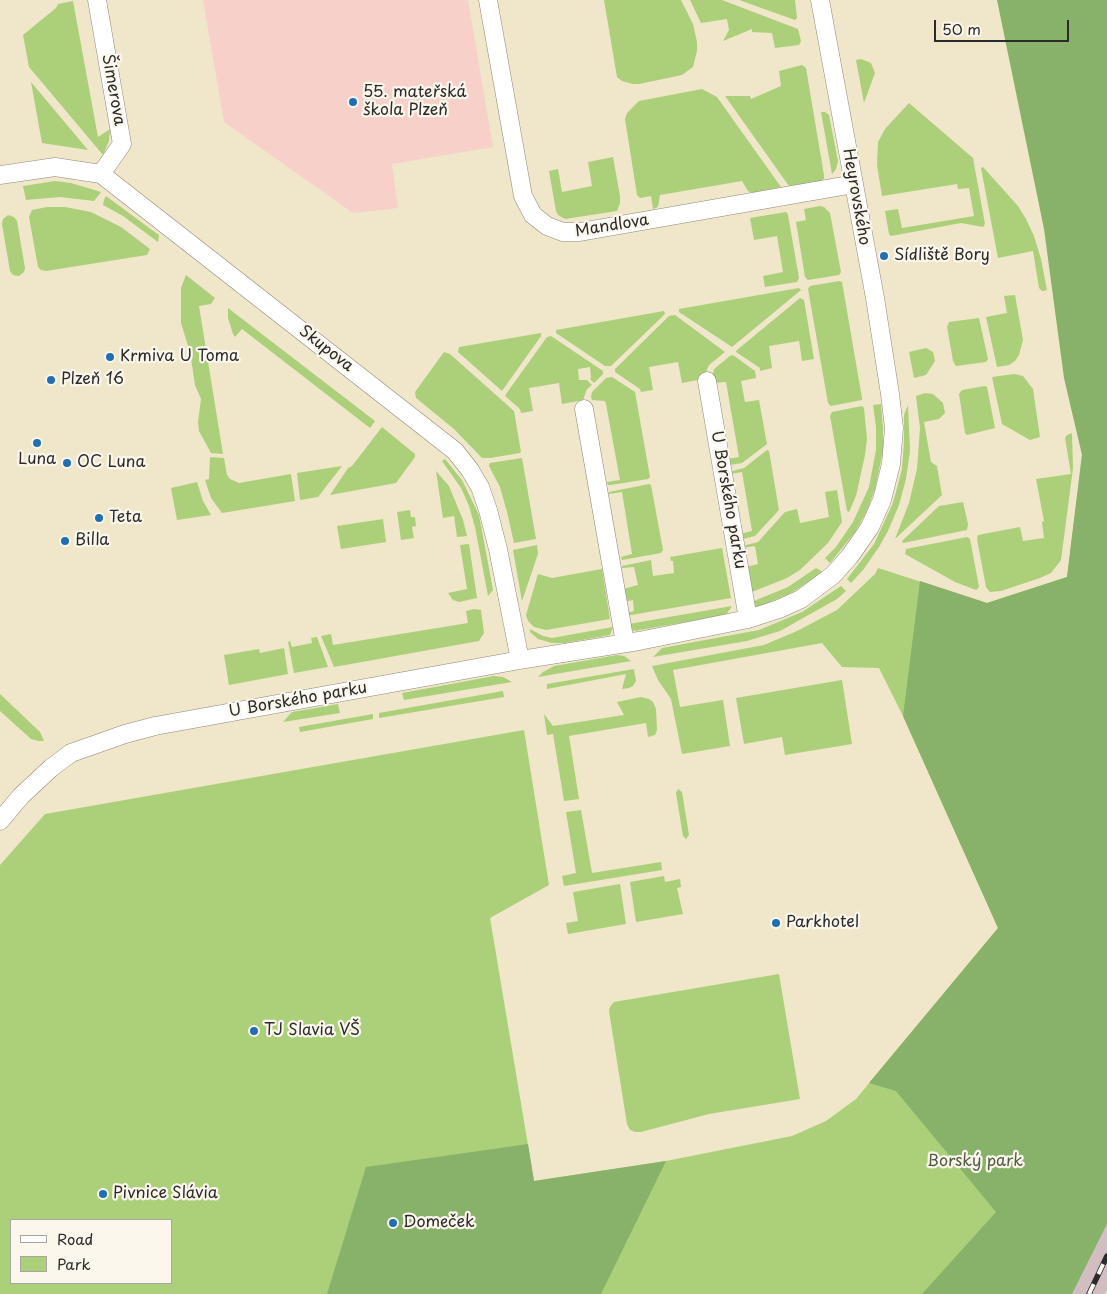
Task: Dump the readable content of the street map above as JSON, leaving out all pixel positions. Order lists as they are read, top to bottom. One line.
{"streets":{"street":["Šimerova","Heyrovského","Mandlova","Skupova","U Borského parku"]},"crossings":[["Šimerova","Skupova"],["Heyrovského","Mandlova"],["Heyrovského","U Borského parku"],["Skupova","U Borského parku"]],"parks":["Borský park"],"places":["55. mateřská škola Plzeň","Sídliště Bory","Krmiva U Toma","Plzeň 16","Luna","OC Luna","Teta","Billa","Parkhotel","TJ Slavia VŠ","Pivnice Slávia","Domeček"],"legend":["Road","Park"],"scale_bar":"50 m"}
